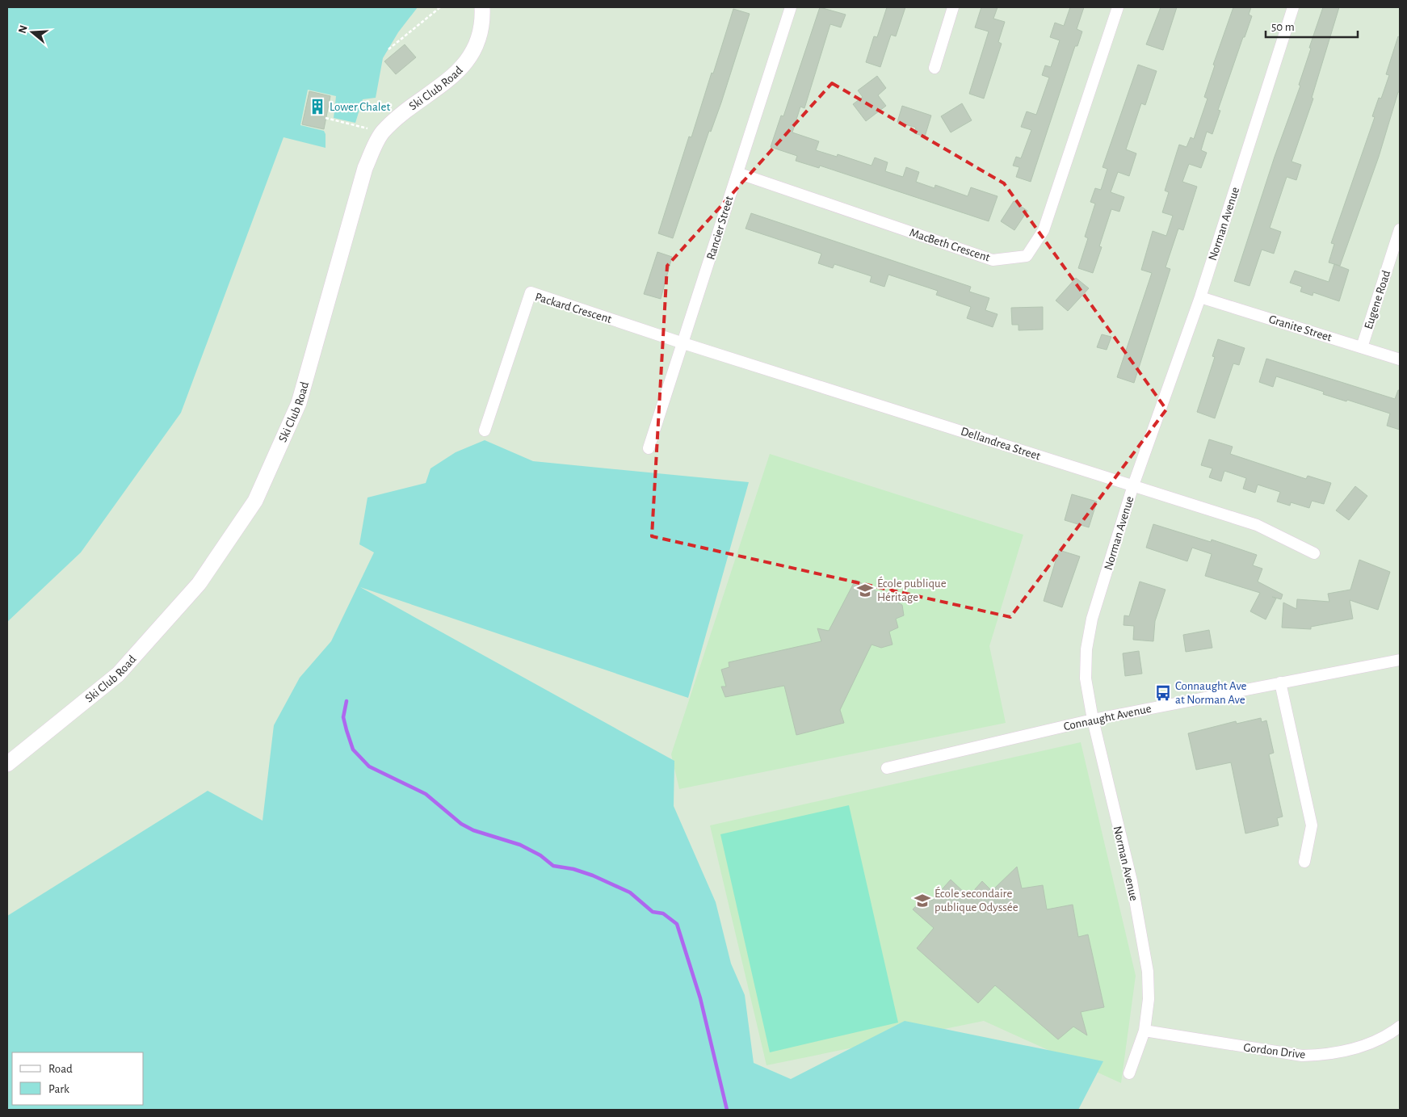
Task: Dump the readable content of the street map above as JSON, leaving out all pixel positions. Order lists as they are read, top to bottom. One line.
{"streets":{"street":["Ski Club Road","Norman Avenue","Rancier Street","MacBeth Crescent","Eugene Road","Packard Crescent","Granite Street","Dellandrea Street","Connaught Avenue","Gordon Drive"]},"crossings":[["Norman Avenue","Granite Street"],["Norman Avenue","Dellandrea Street"],["Norman Avenue","Connaught Avenue"],["Norman Avenue","Gordon Drive"],["Rancier Street","MacBeth Crescent"],["Rancier Street","Packard Crescent"],["Rancier Street","Dellandrea Street"],["Eugene Road","Granite Street"],["Packard Crescent","Dellandrea Street"]],"places":{"building":["Lower Chalet"],"school or university":["École publique Héritage","École secondaire publique Odyssée"],"bus stop":["Connaught Ave at Norman Ave"]},"legend":["Road","Park"],"scale_bar":"50 m","north":"left"}
